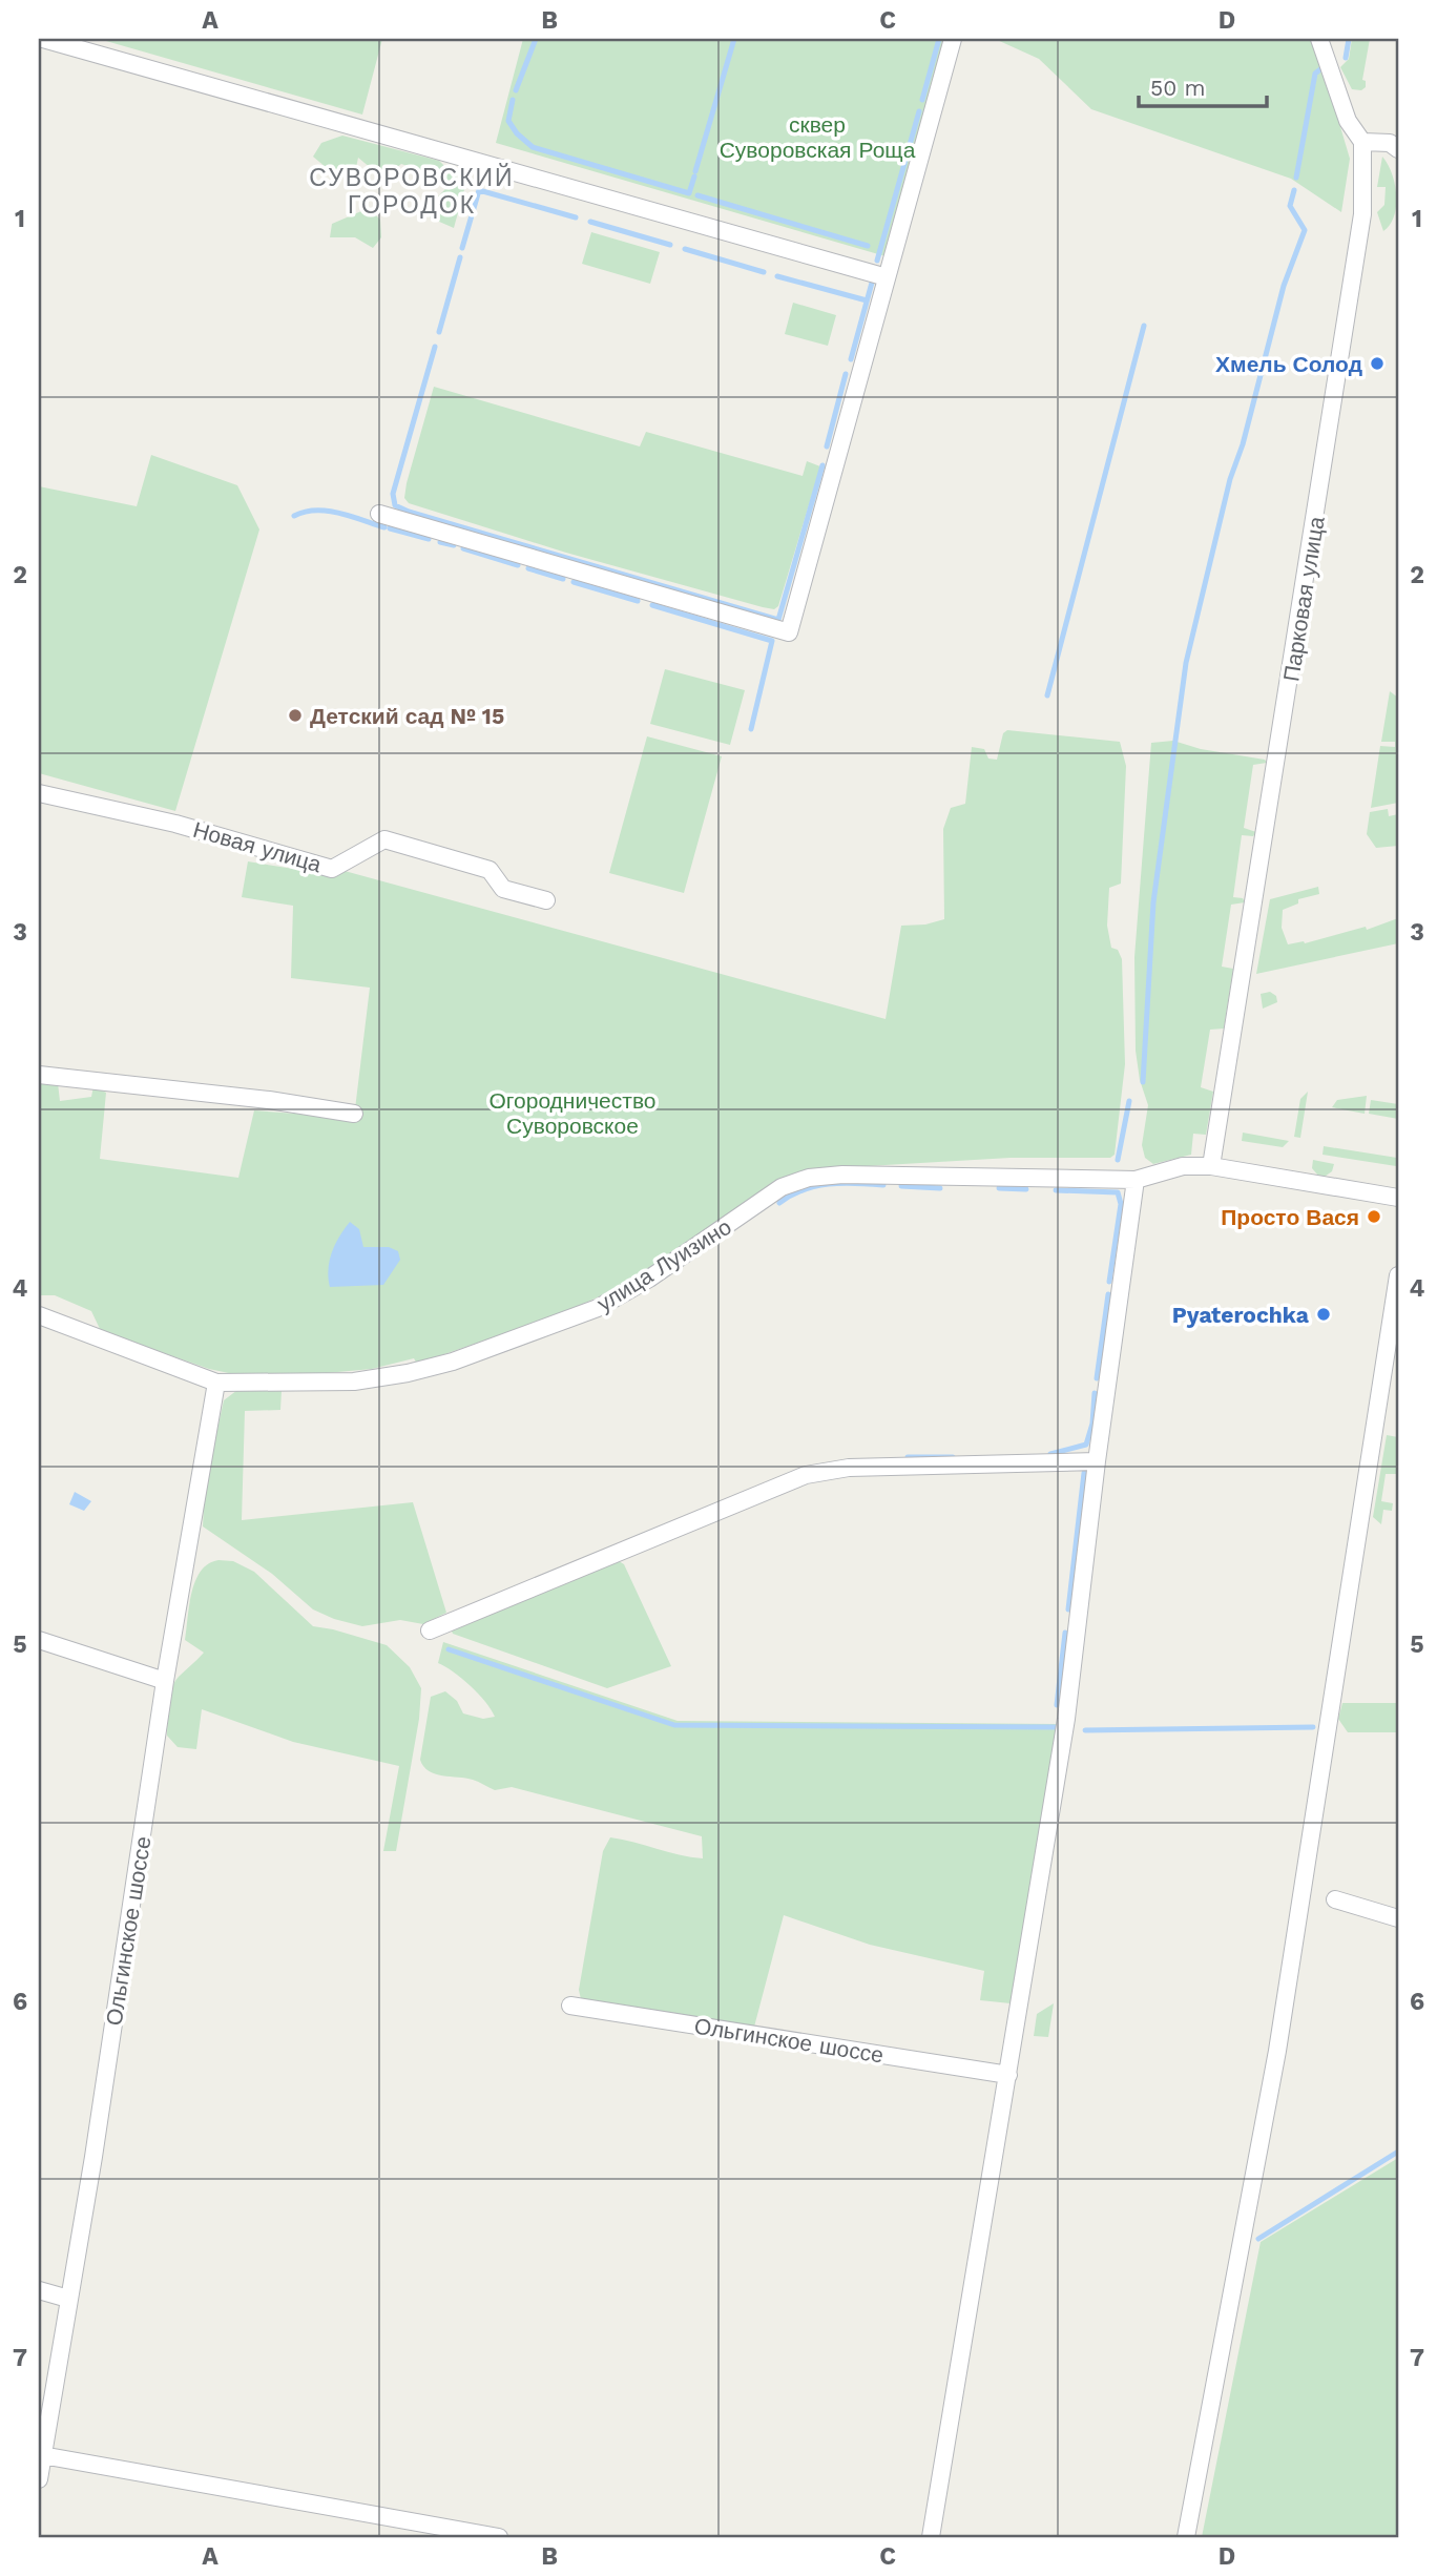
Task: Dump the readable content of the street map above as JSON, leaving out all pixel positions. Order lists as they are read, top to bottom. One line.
{"streets":{"street":["Парковая улица","Новая улица","улица Луизино","Ольгинское шоссе"]},"crossings":[["Парковая улица","улица Луизино"],["улица Луизино","Ольгинское шоссе"]],"districts":["СУВОРОВСКИЙ ГОРОДОК"],"parks":["сквер Суворовская Роща","Огородничество Суворовское"],"places":["Хмель Солод","Детский сад № 15","Просто Вася","Pyaterochka"],"scale_bar":"50 m","grid":{"columns":["A","B","C","D"],"rows":["1","2","3","4","5","6","7"]}}
